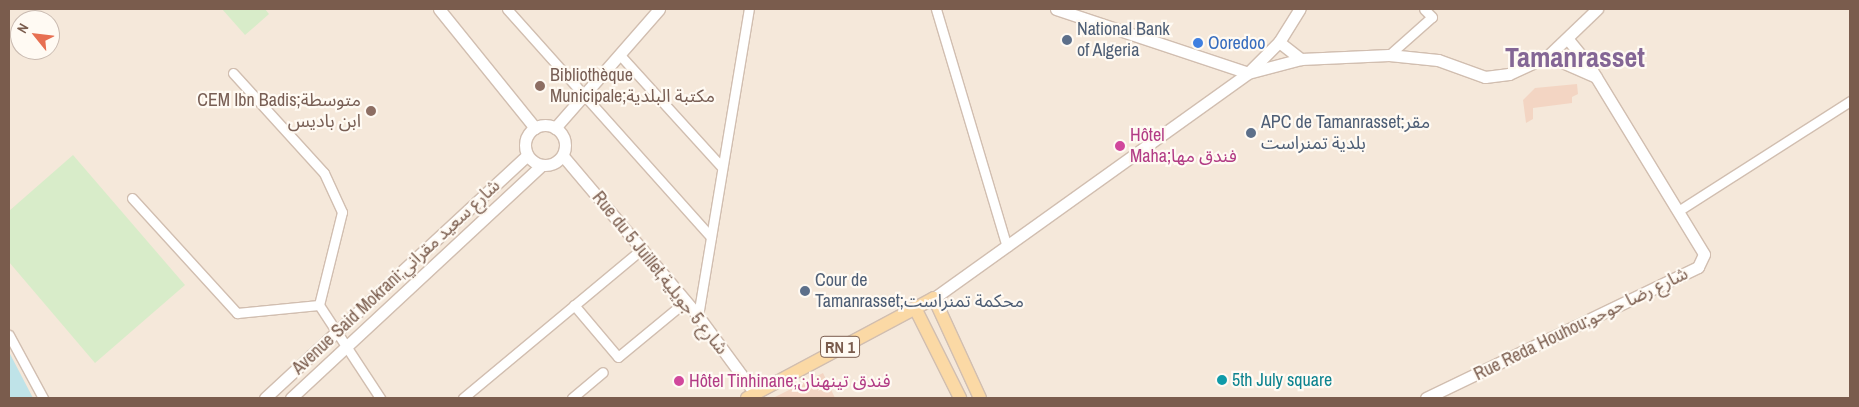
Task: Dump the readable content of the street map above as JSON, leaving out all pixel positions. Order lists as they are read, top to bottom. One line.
{"streets":{"main road":["RN 1"],"street":["Rue du 5 Juillet,شارع 5 جويلية","Avenue Said Mokrani;شارع سعيد مقراني","Rue Reda Houhou;شارع رضا حوحو"]},"crossings":[["Rue du 5 Juillet,شارع 5 جويلية","Avenue Said Mokrani;شارع سعيد مقراني"],["Rue du 5 Juillet,شارع 5 جويلية","RN 1"]],"districts":["Tamanrasset"],"places":["National Bank of Algeria","Ooredoo","Bibliothèque Municipale;مكتبة البلدية","CEM Ibn Badis;متوسطة ابن باديس","APC de Tamanrasset;مقر بلدية تمنراست","Hôtel Maha;فندق مها","Cour de Tamanrasset;محكمة تمنراست","5th July square","Hôtel Tinhinane;فندق تينهنان"],"north":"top left"}
